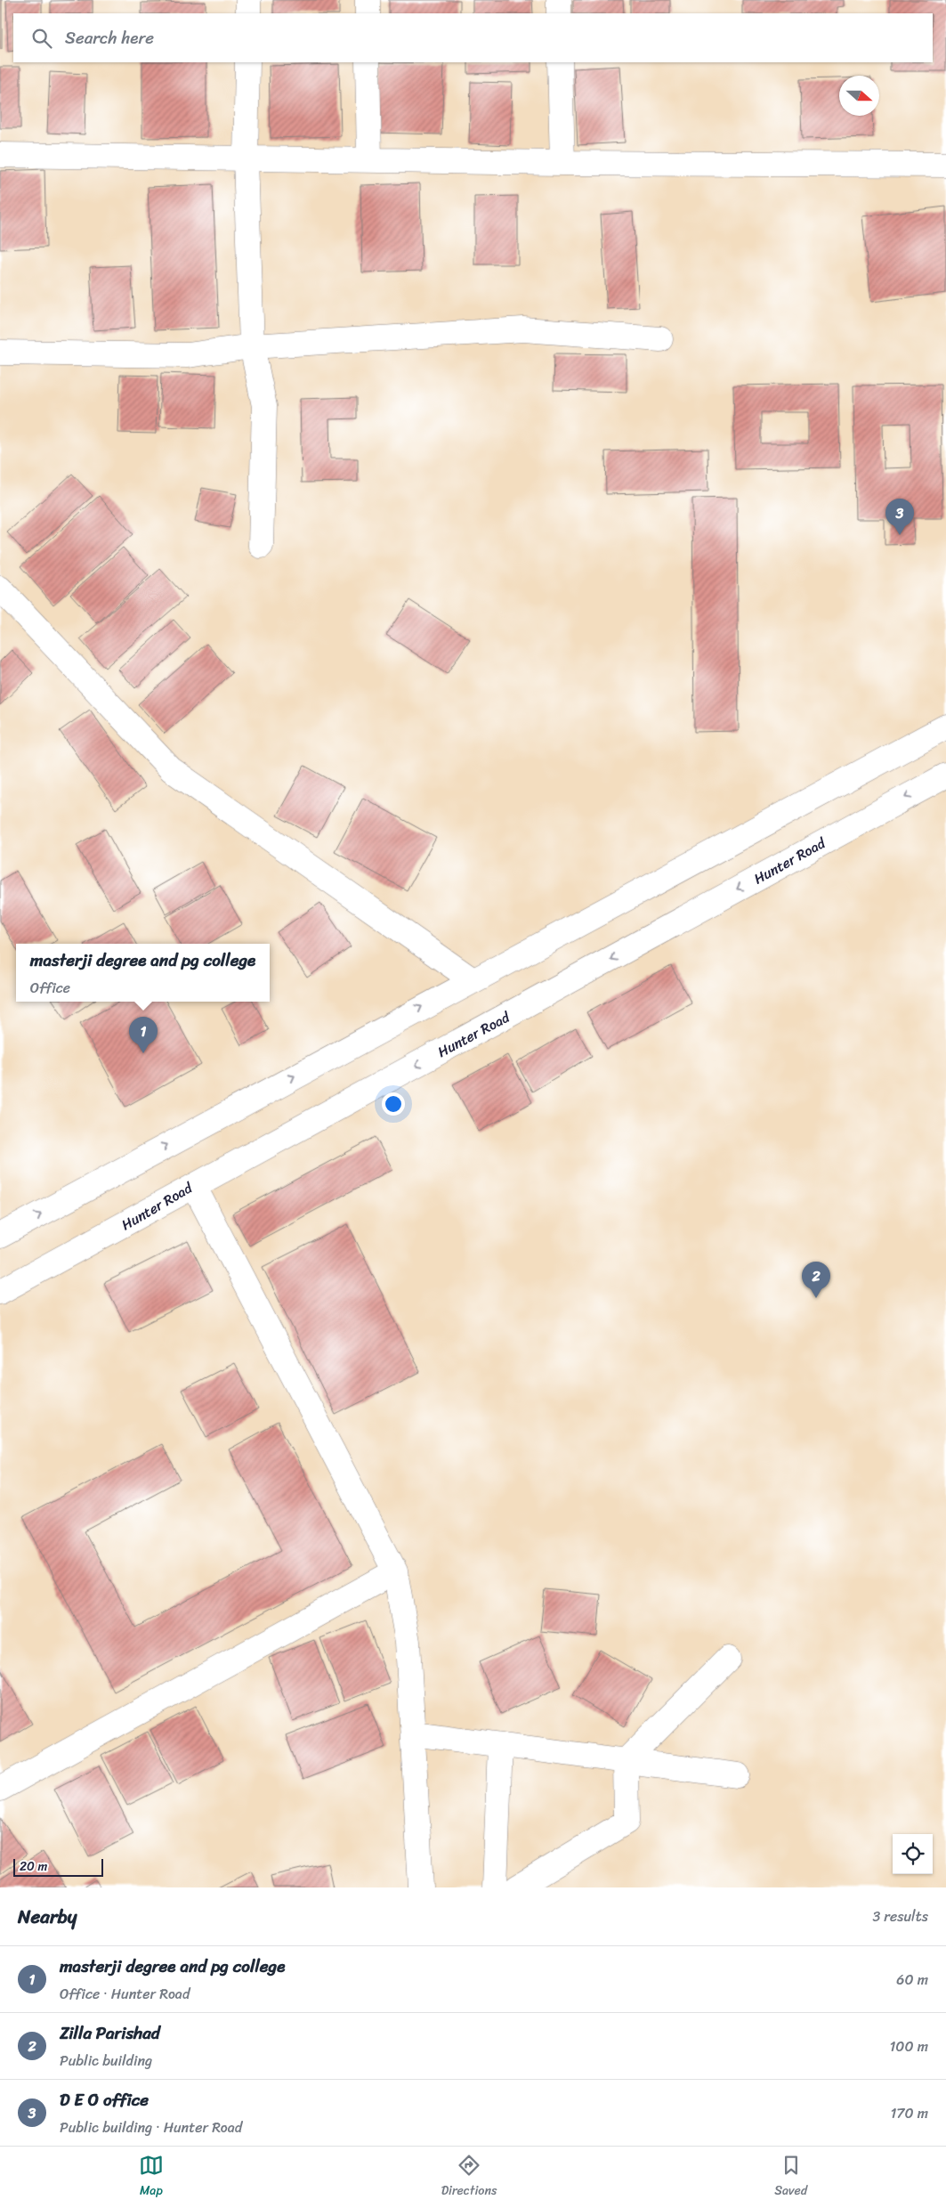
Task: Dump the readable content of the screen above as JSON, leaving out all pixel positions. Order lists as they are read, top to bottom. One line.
{"streets":{"street":["Hunter Road"]},"scale_bar":"20 m","north":"right","page":{"search":"Search here","pins":["3","1","2"],"popup":["masterji degree and pg college","Office"],"scale":"20 m","heading":["Nearby","3 results"],"list":[{"mark":"1","name":"masterji degree and pg college","note":"Office · Hunter Road","value":"60 m"},{"mark":"2","name":"Zilla Parishad","note":"Public building","value":"100 m"},{"mark":"3","name":"D E O office","note":"Public building · Hunter Road","value":"170 m"}],"nav":["Map","Directions","Saved"]}}
